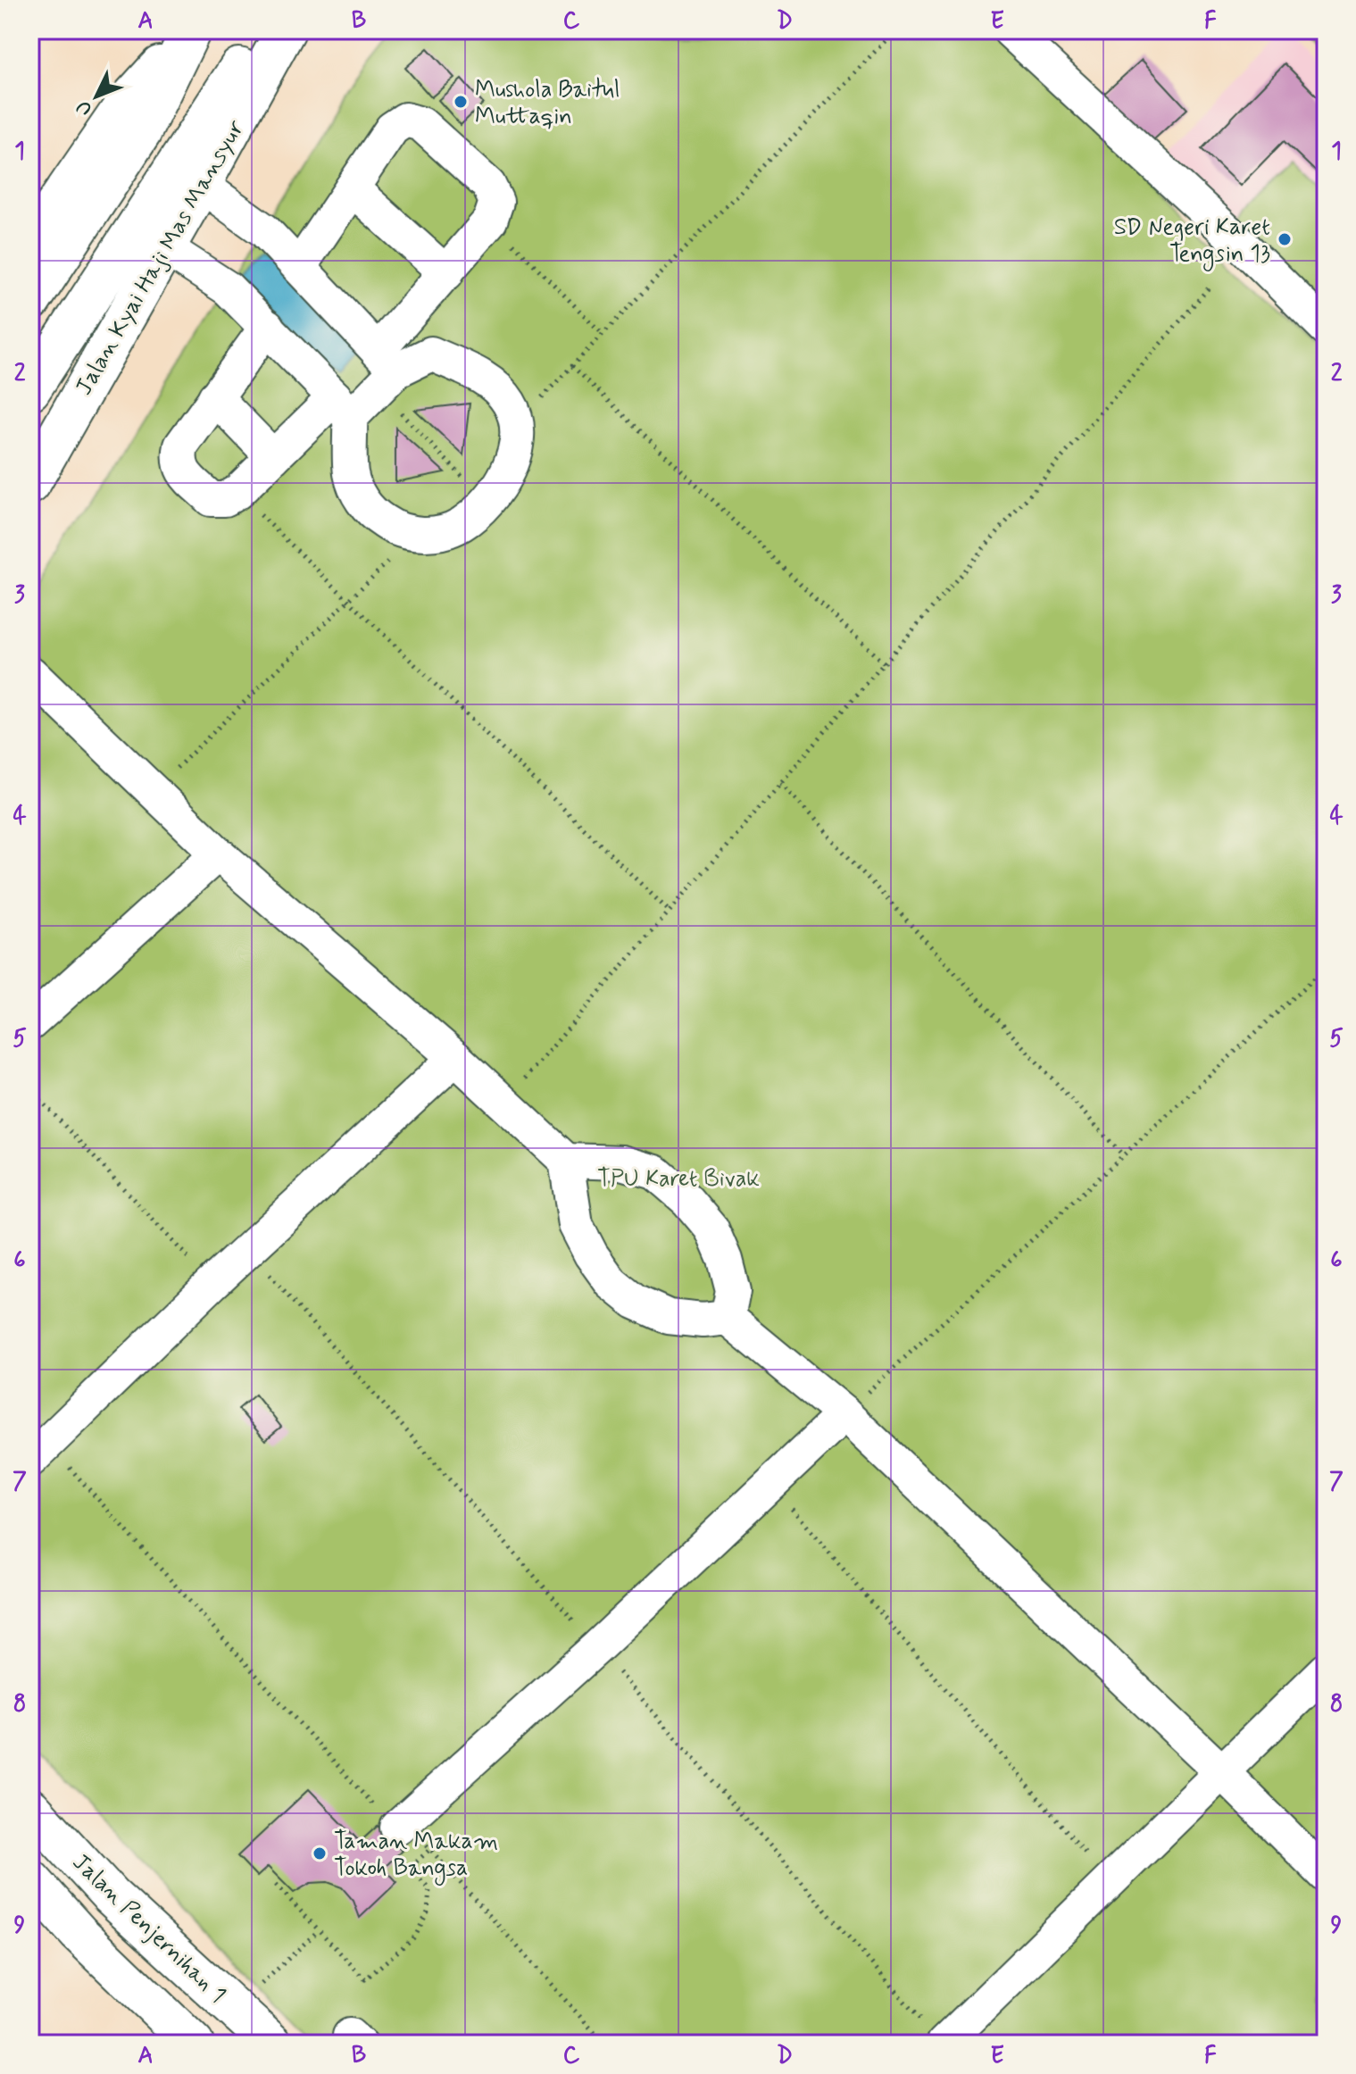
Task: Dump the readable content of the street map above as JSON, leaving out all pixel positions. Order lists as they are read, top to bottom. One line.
{"streets":{"main road":["Jalan Kyai Haji Mas Mansyur","Jalan Penjernihan 1"]},"parks":["TPU Karet Bivak"],"places":["Mushola Baitul Muttaqin","SD Negeri Karet Tengsin 13","Taman Makam Tokoh Bangsa"],"north":"bottom left","grid":{"columns":["A","B","C","D","E","F"],"rows":["1","2","3","4","5","6","7","8","9"]}}
